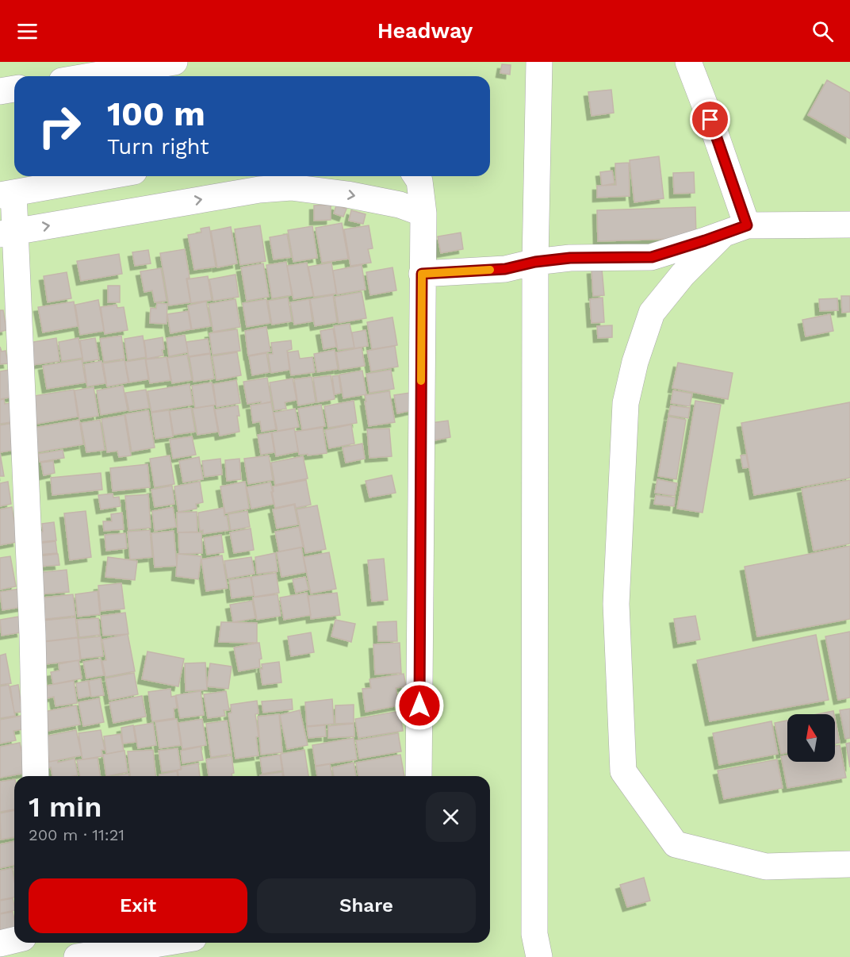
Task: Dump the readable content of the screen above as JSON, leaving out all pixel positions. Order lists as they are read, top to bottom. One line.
{"north":"top","page":{"header":"Headway","turn":["100 m","Turn right"],"heading":["1 min","200 m · 11:21"],"buttons":["Exit","Share"]}}
